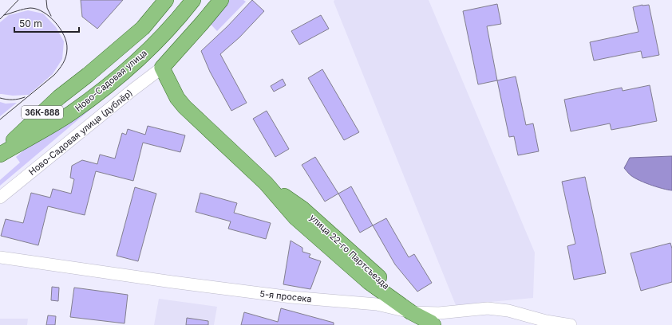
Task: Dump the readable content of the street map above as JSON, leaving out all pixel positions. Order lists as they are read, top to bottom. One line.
{"streets":{"main road":["Ново-Садовая улица","36К-888","улица 22-го Партсъезда"],"street":["Ново-Садовая улица (дублёр)","5-я просека"]},"crossings":[["Ново-Садовая улица (дублёр)","улица 22-го Партсъезда"],["улица 22-го Партсъезда","5-я просека"]],"scale_bar":"50 m"}
